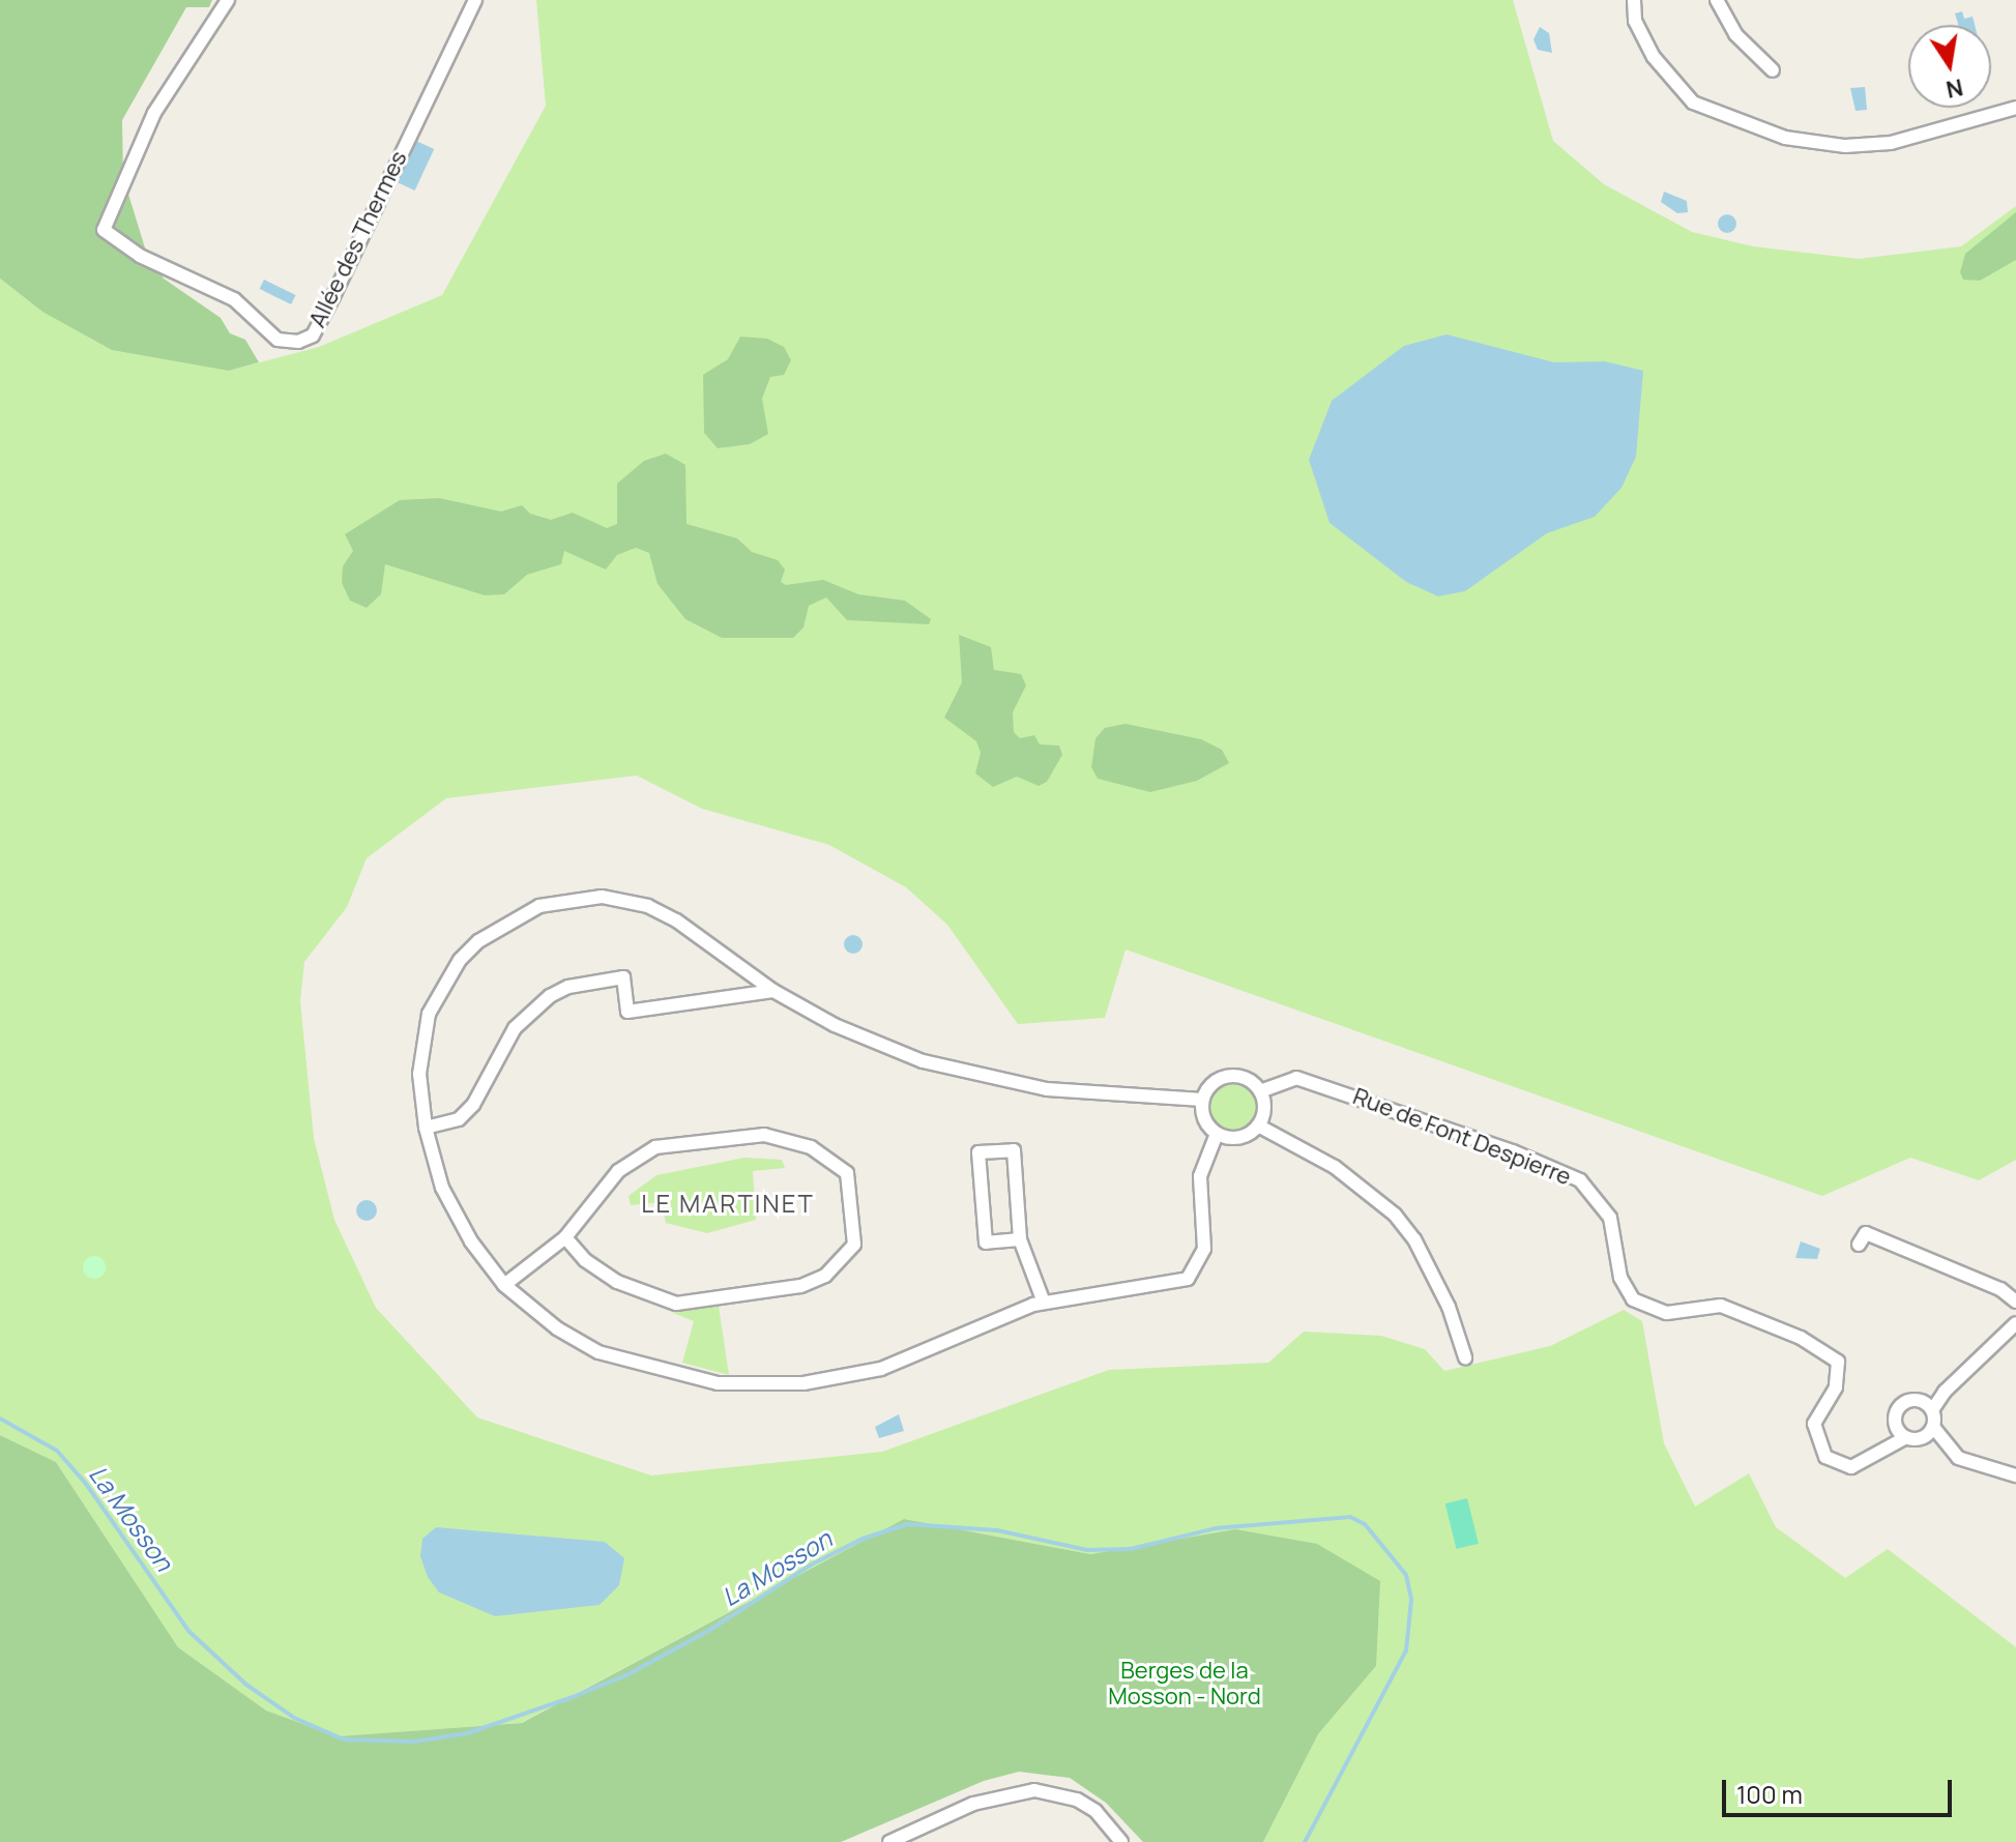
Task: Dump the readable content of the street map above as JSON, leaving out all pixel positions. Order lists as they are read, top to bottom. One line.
{"streets":{"street":["Allée des Thermes","Rue de Font Despierre"]},"districts":["LE MARTINET"],"water":["La Mosson"],"parks":["Berges de la Mosson - Nord"],"scale_bar":"100 m","north":"bottom"}
